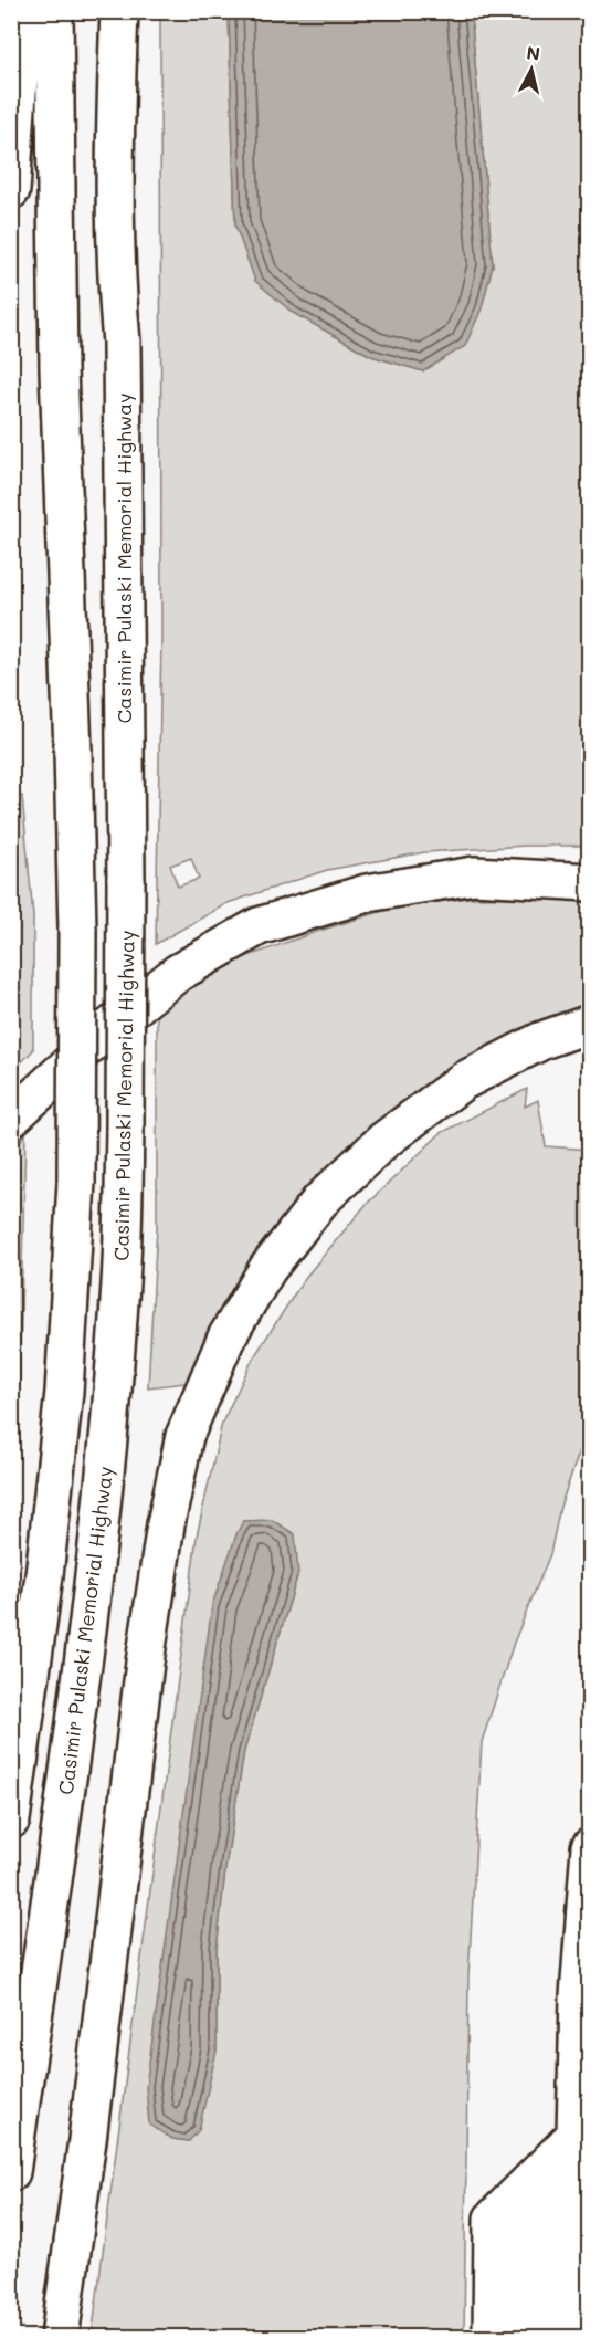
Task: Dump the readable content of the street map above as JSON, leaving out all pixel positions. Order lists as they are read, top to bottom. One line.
{"streets":{"highway":["Casimir Pulaski Memorial Highway"]},"north":"top"}
